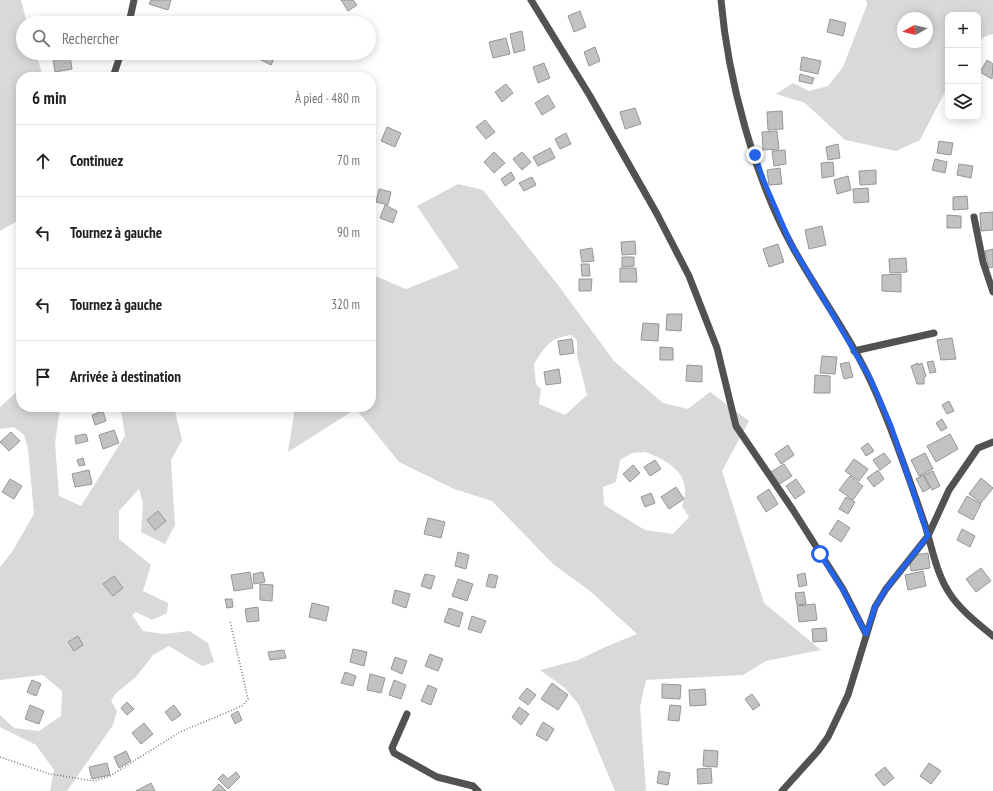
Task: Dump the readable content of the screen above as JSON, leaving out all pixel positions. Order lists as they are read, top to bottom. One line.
{"north":"left","page":{"map_buttons":["+","−"],"search":"Rechercher","heading":["6 min","À pied · 480 m"],"list":[["Continuez","70 m"],["Tournez à gauche","90 m"],["Tournez à gauche","320 m"],"Arrivée à destination"]}}
